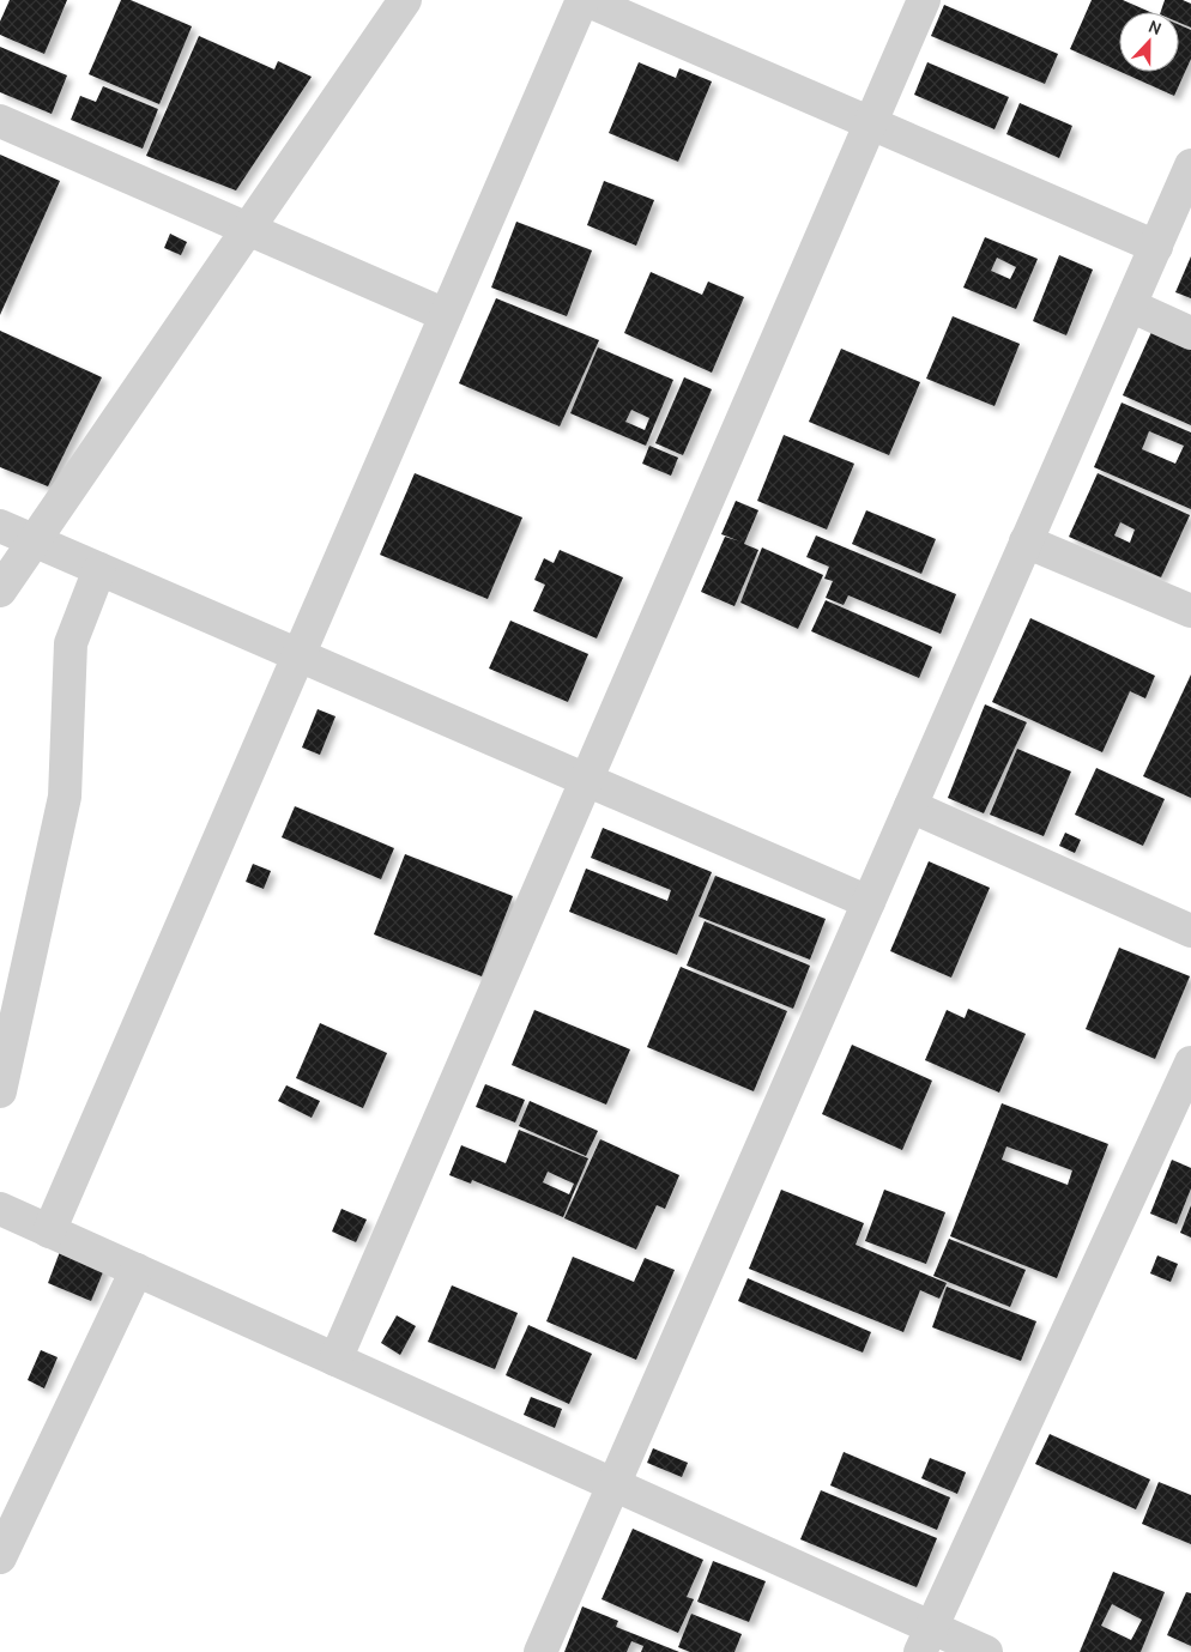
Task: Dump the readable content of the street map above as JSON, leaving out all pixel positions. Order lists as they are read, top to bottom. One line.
{"north":"top"}
